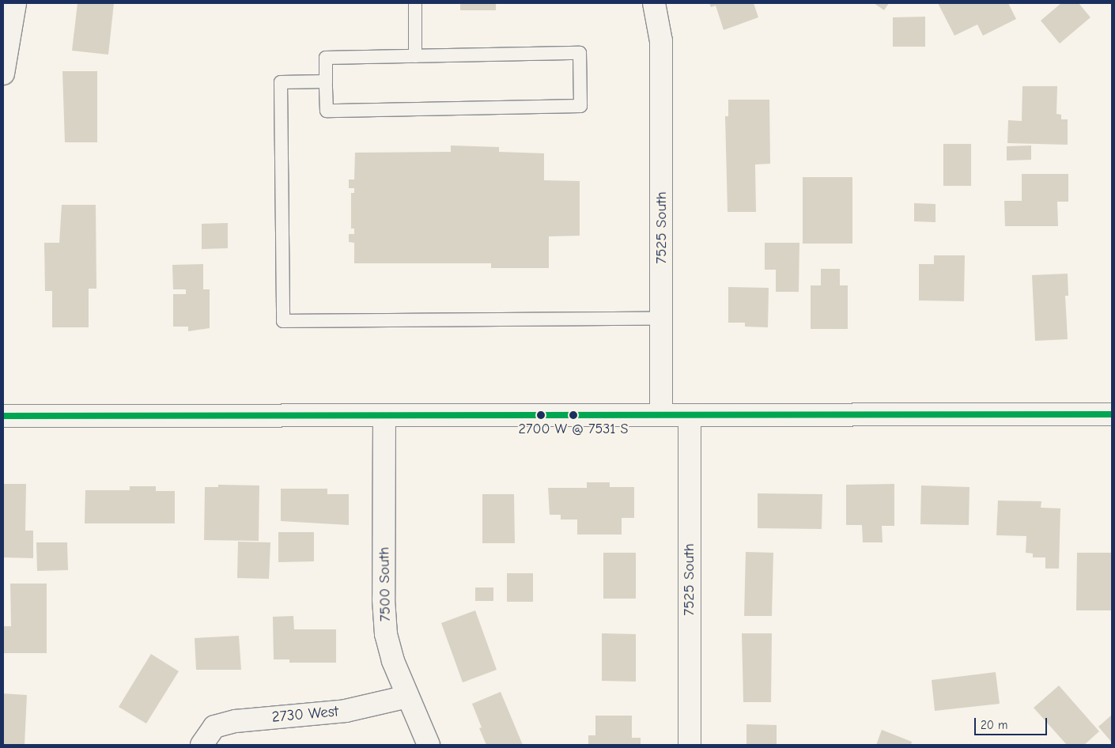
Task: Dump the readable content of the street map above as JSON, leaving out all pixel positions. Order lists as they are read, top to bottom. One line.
{"streets":{"street":["7525 South","7500 South","2730 West"]},"crossings":[["7500 South","2730 West"]],"places":["2700 W @ 7531 S"],"scale_bar":"20 m"}
